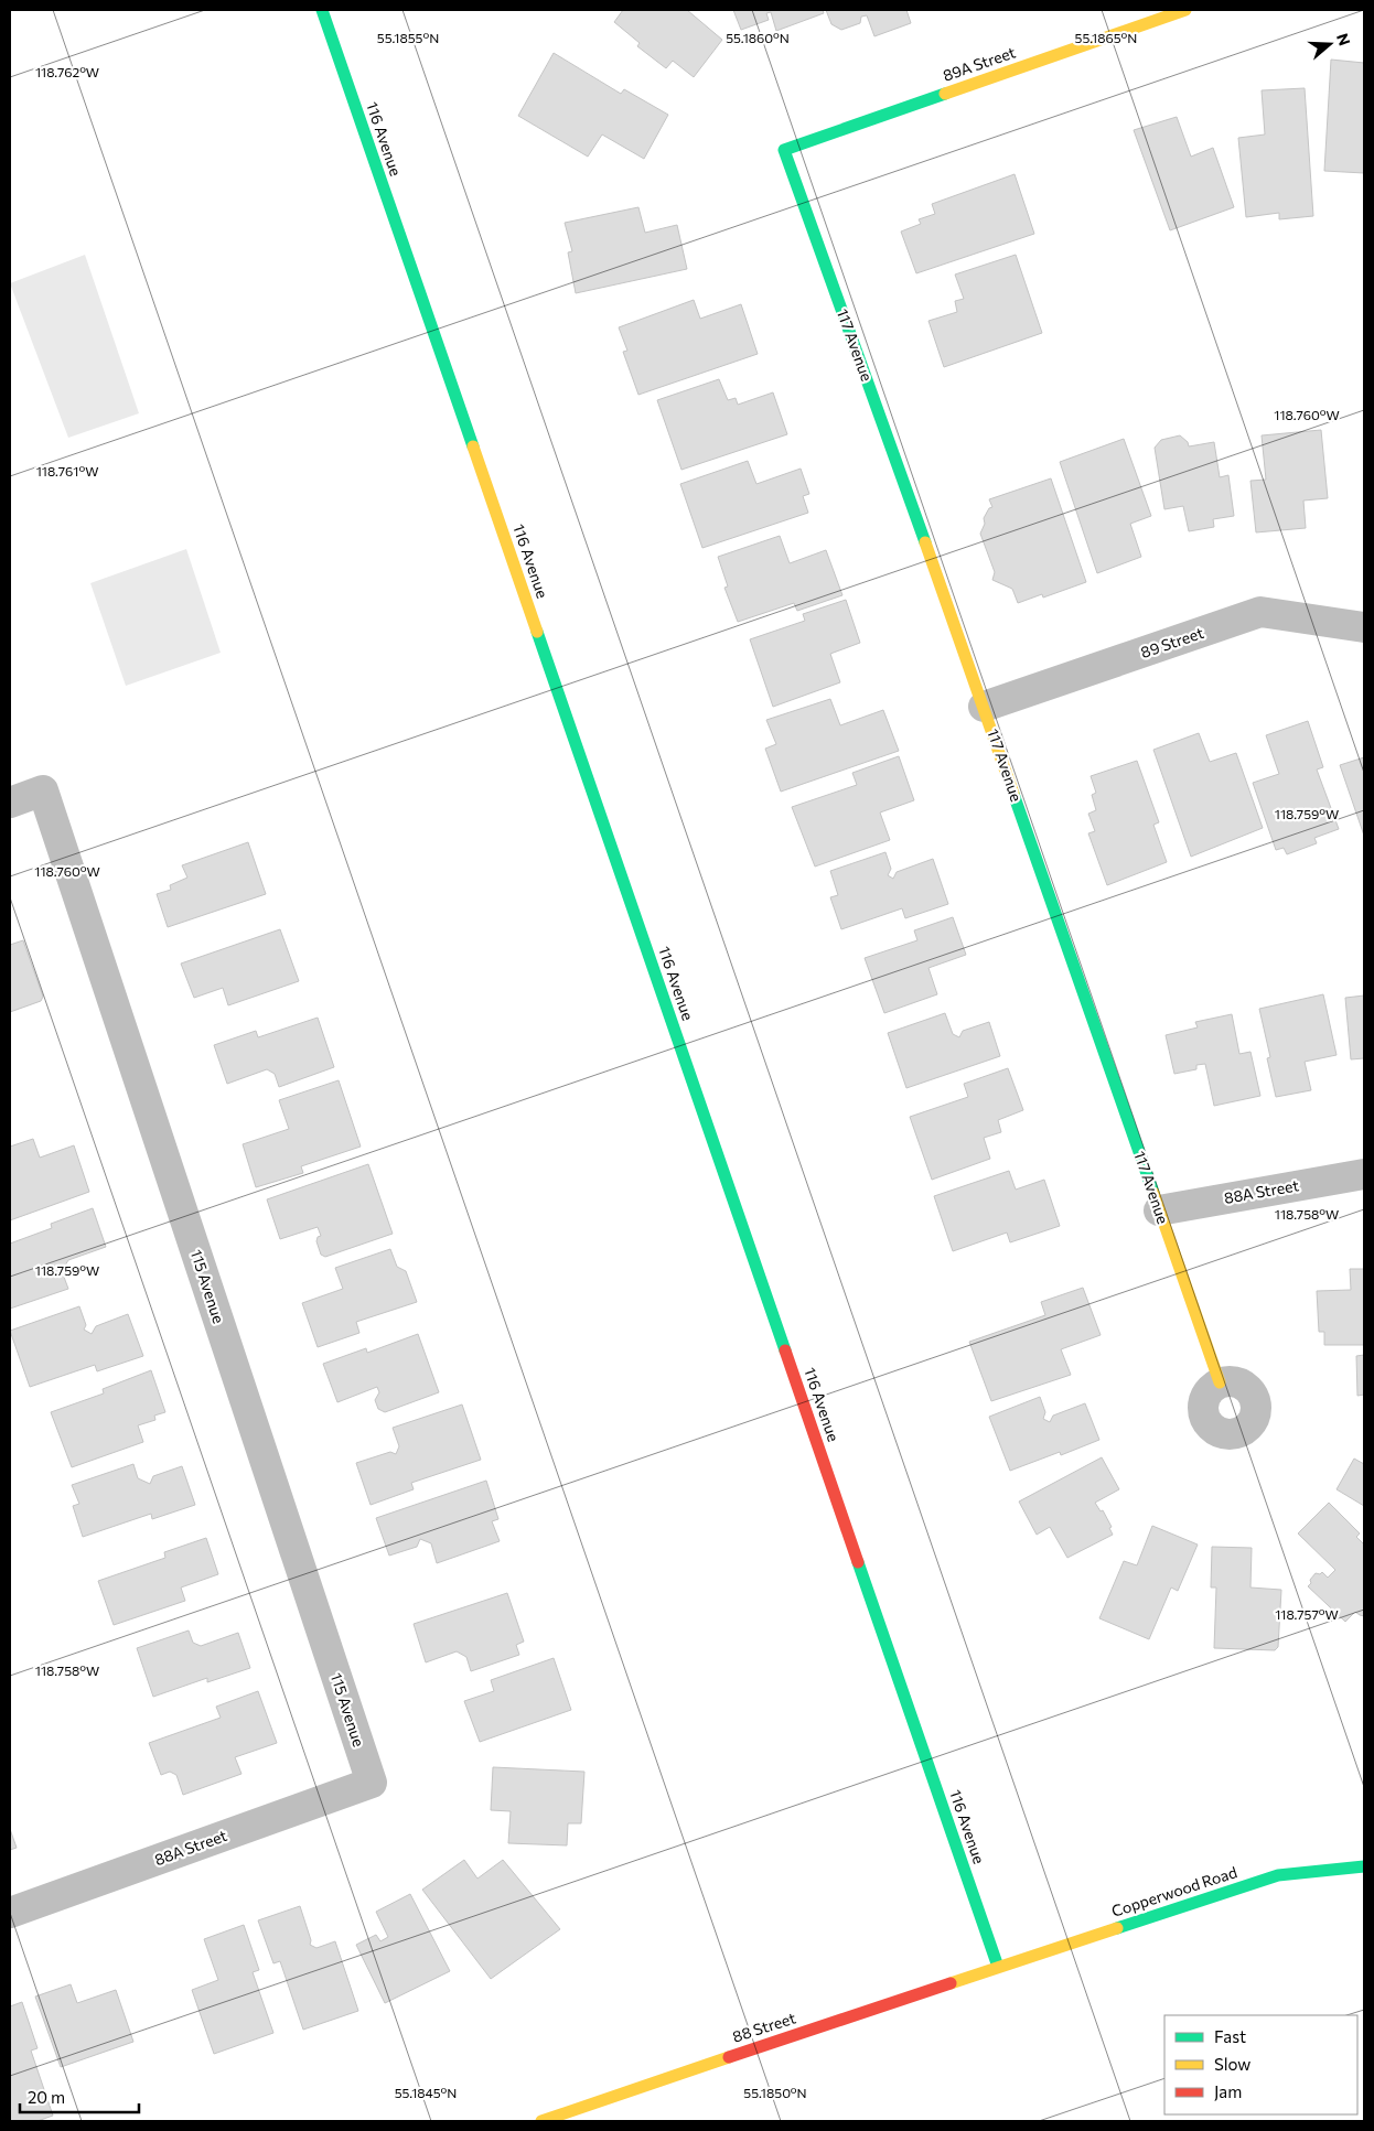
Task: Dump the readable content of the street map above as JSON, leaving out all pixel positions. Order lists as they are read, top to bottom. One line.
{"streets":{"street":["89A Street","116 Avenue","117 Avenue","89 Street","88A Street","115 Avenue","Copperwood Road","88 Street"]},"crossings":[["89A Street","117 Avenue"],["116 Avenue","Copperwood Road"],["116 Avenue","88 Street"],["117 Avenue","89 Street"],["117 Avenue","88A Street"],["88A Street","115 Avenue"],["Copperwood Road","88 Street"]],"legend":["Fast","Slow","Jam"],"scale_bar":"20 m","north":"right","coordinates":["55.1855°N","55.1860°N","55.1865°N","118.762°W","118.760°W","118.761°W","118.759°W","118.758°W","118.757°W","55.1845°N","55.1850°N"]}
